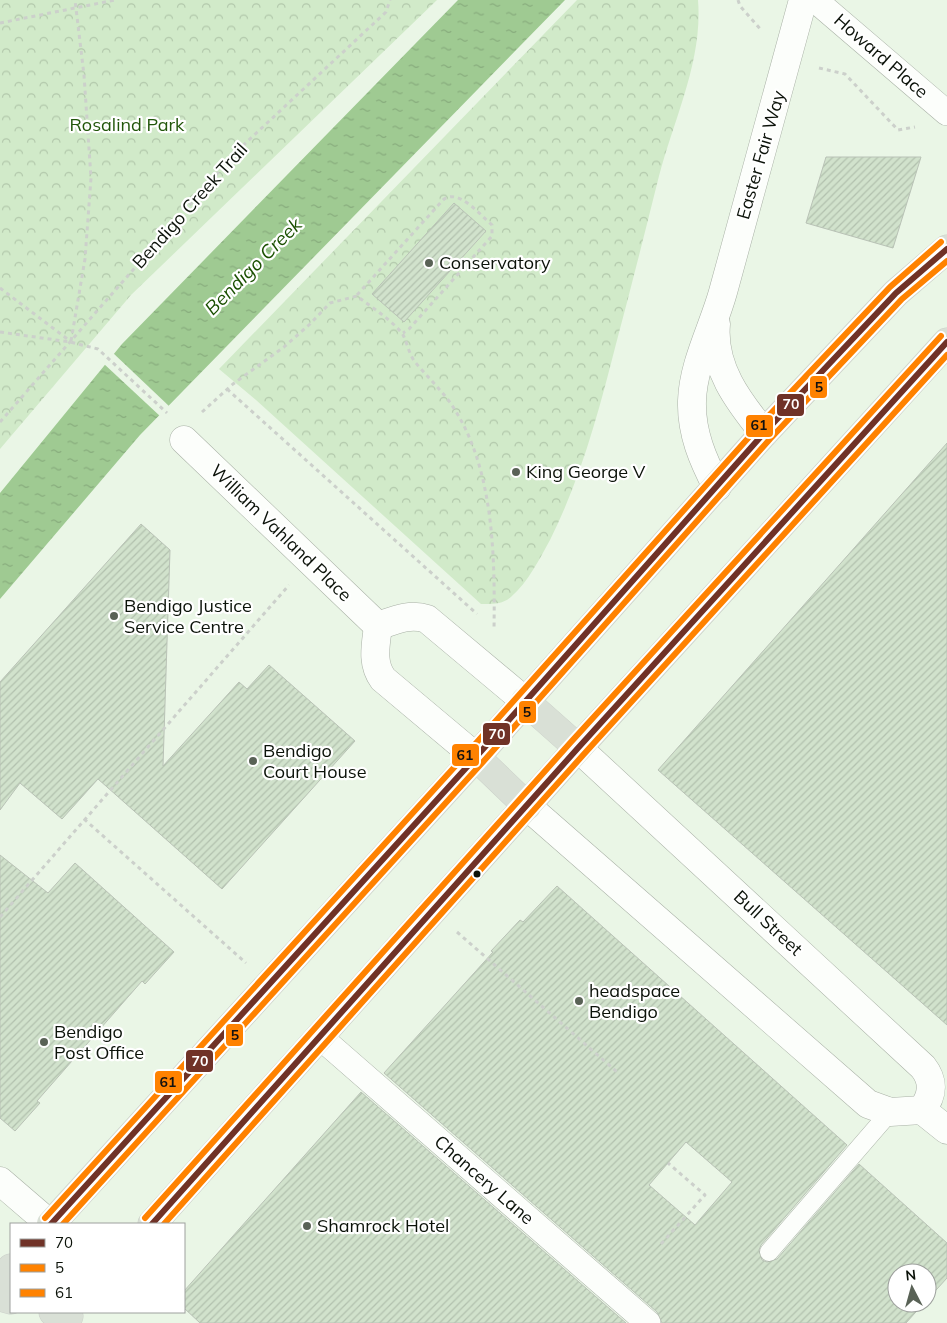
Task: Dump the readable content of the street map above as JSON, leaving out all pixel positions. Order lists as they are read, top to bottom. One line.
{"streets":{"street":["Howard Place","Easter Fair Way","William Vahland Place","Bull Street","Chancery Lane"],"path":["Bendigo Creek Trail"]},"water":["Bendigo Creek"],"parks":["Rosalind Park"],"places":["Conservatory","King George V","Bendigo Justice Service Centre","Bendigo Court House","headspace Bendigo","Bendigo Post Office","Shamrock Hotel"],"lines":["transit line 61","transit line 70","transit line 5"],"legend":["70","5","61"],"north":"top"}
